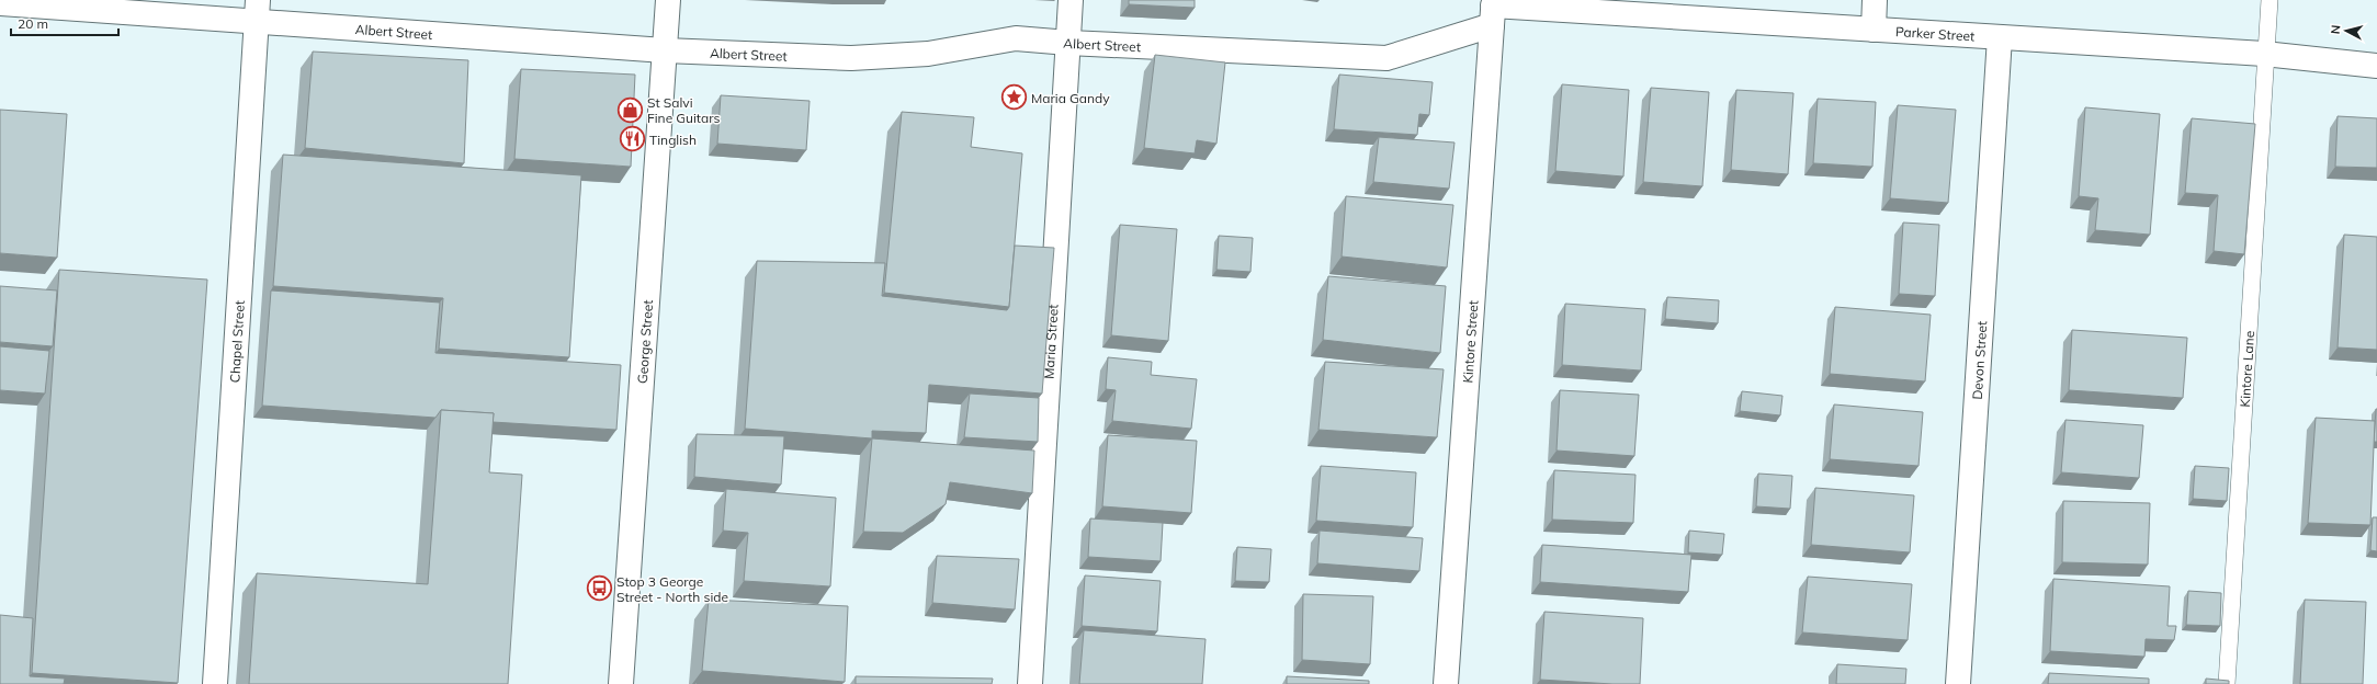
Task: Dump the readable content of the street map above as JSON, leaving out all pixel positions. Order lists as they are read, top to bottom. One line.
{"streets":{"street":["Albert Street","Parker Street","Chapel Street","George Street","Maria Street","Kintore Street","Devon Street"],"lane":["Kintore Lane"]},"crossings":[["Albert Street","Parker Street"],["Albert Street","Chapel Street"],["Albert Street","George Street"],["Albert Street","Maria Street"],["Albert Street","Kintore Street"],["Parker Street","Kintore Street"],["Parker Street","Devon Street"],["Parker Street","Kintore Lane"]],"places":{"place":["Maria Gandy"],"shop":["St Salvi Fine Guitars"],"restaurant":["Tinglish"],"bus stop":["Stop 3 George Street - North side"]},"scale_bar":"20 m","north":"left"}
